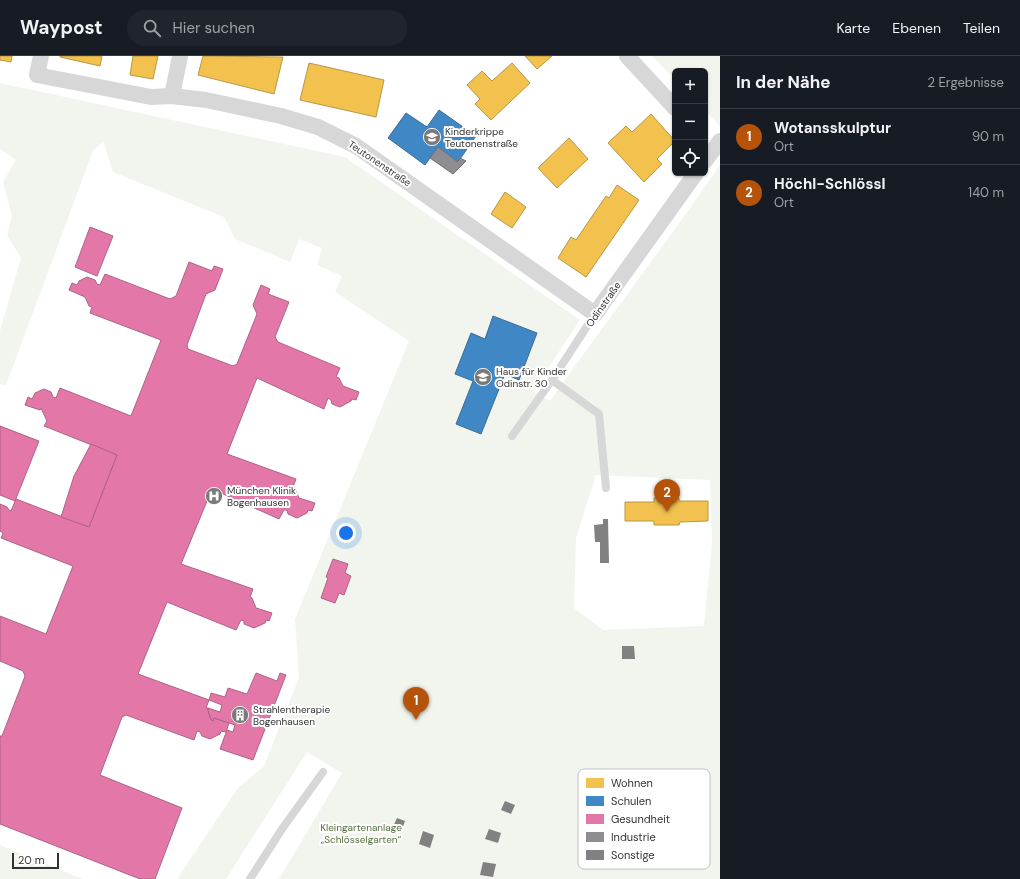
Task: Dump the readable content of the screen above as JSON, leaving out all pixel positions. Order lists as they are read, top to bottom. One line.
{"streets":{"street":["Teutonenstraße","Odinstraße"]},"crossings":[["Teutonenstraße","Odinstraße"]],"parks":["Kleingartenanlage „Schlösselgarten“"],"places":{"school or university":["Kinderkrippe Teutonenstraße","Haus für Kinder Odinstr. 30"],"hospital":["München Klinik Bogenhausen"],"building":["Strahlentherapie Bogenhausen"]},"legend":["Wohnen","Schulen","Gesundheit","Industrie","Sonstige"],"scale_bar":"20 m","page":{"header":"Waypost","search":"Hier suchen","nav":["Karte","Ebenen","Teilen"],"heading":["In der Nähe","2 Ergebnisse"],"map_buttons":["+","−"],"list":[{"mark":"1","name":"Wotansskulptur","note":"Ort","value":"90 m"},{"mark":"2","name":"Höchl-Schlössl","note":"Ort","value":"140 m"}],"pins":["2","1"],"scale":"20 m"}}
